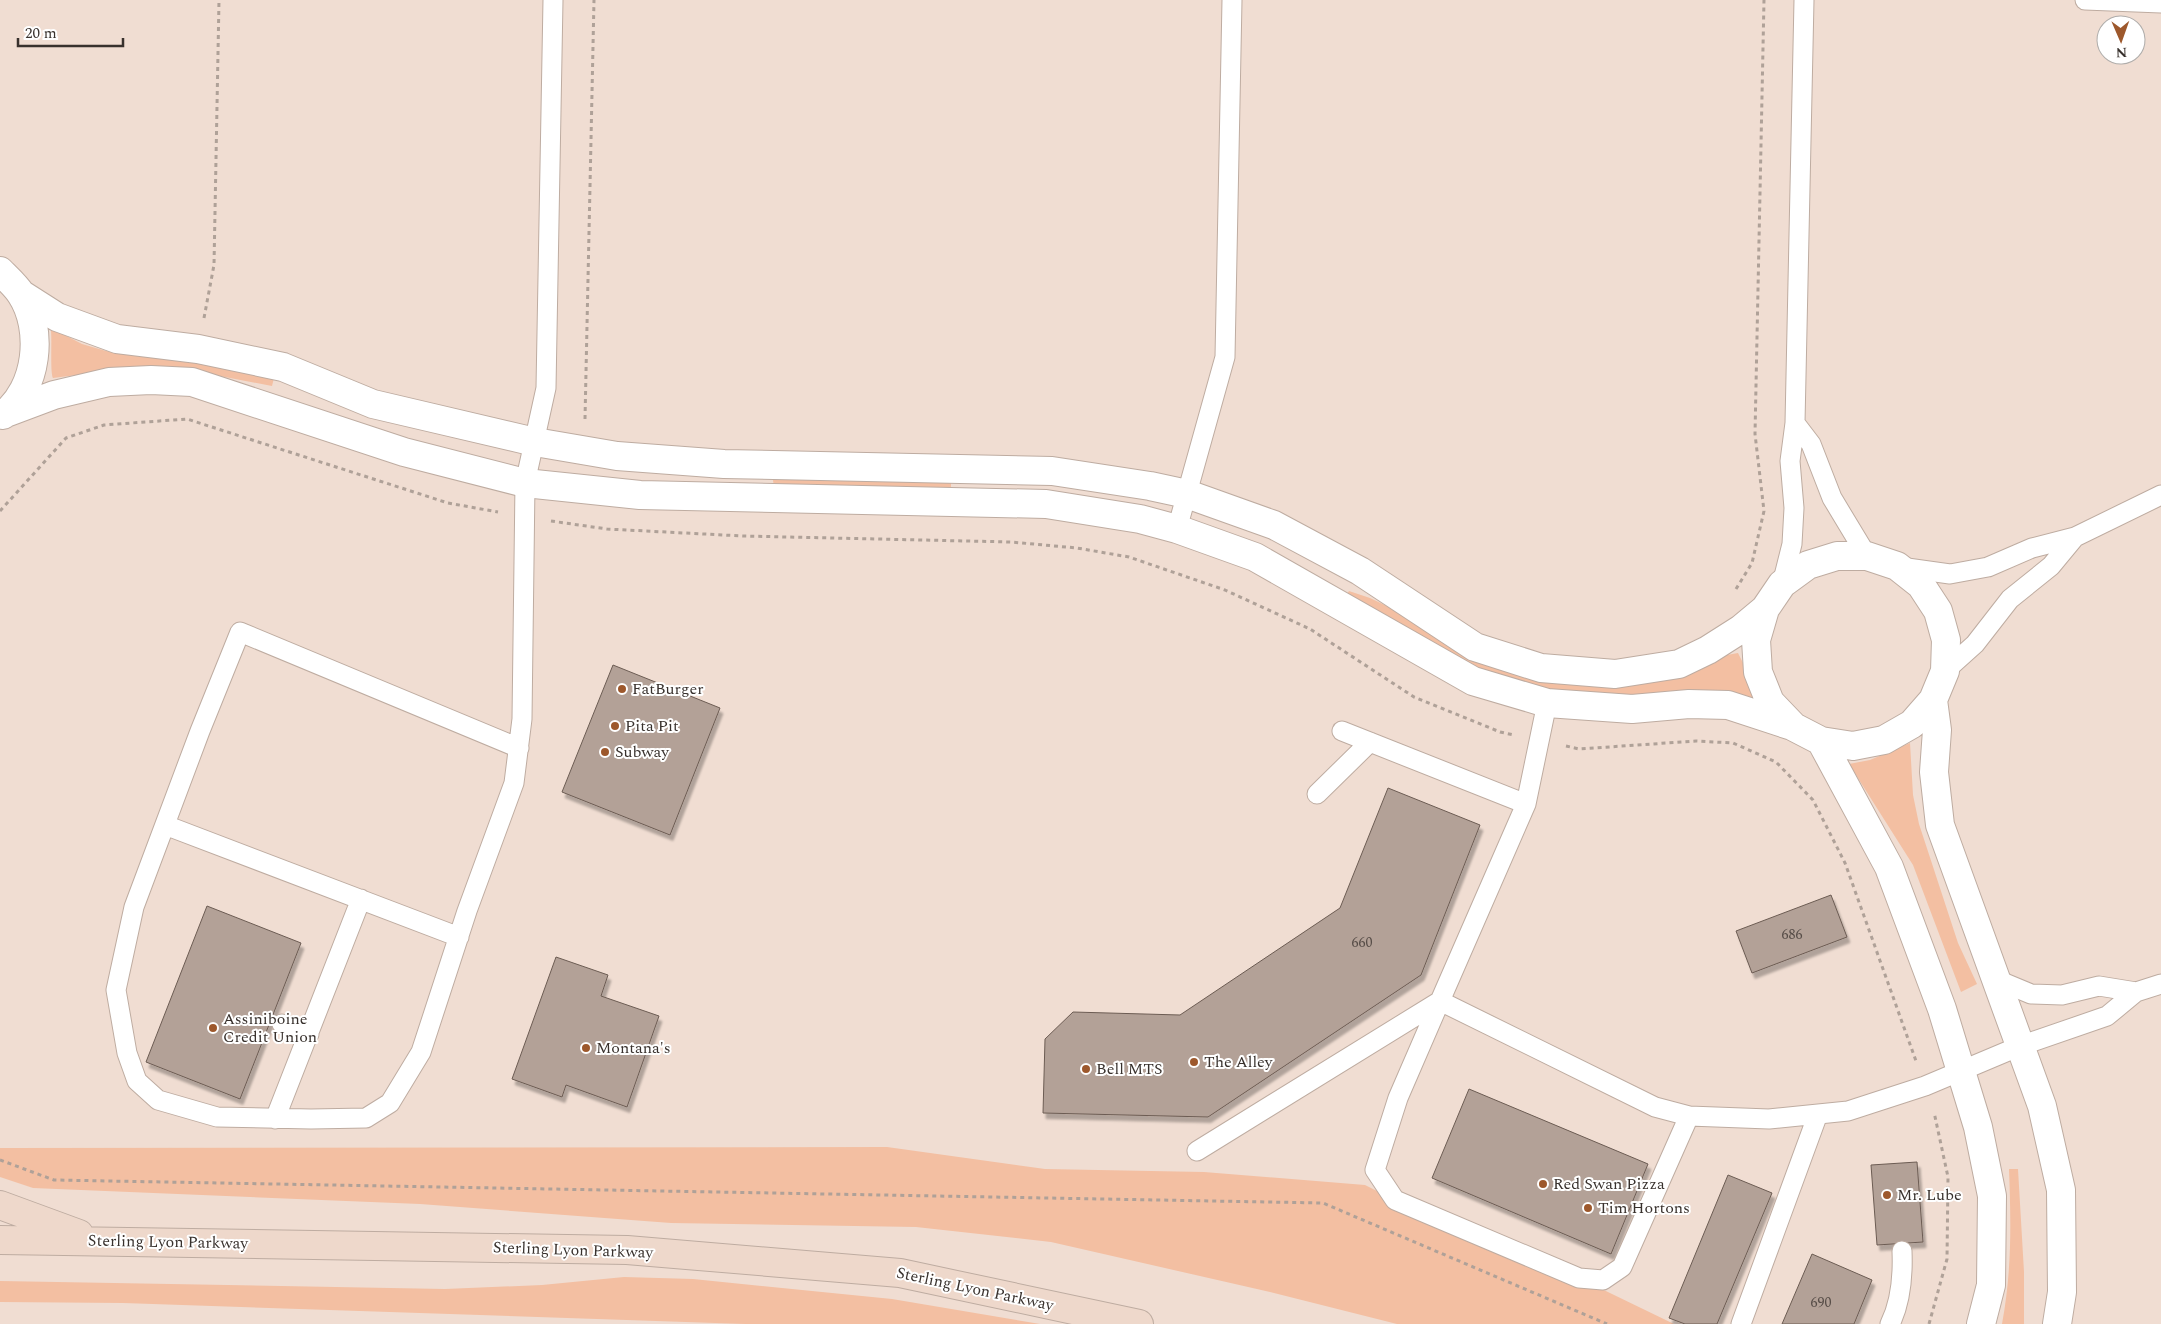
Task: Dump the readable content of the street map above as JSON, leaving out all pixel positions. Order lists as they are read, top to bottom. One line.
{"streets":{"main road":["Sterling Lyon Parkway"]},"places":["FatBurger","Pita Pit","Subway","Assiniboine Credit Union","Montana's","The Alley","Bell MTS","Red Swan Pizza","Mr. Lube","Tim Hortons"],"house_numbers":["686","660","690"],"scale_bar":"20 m","north":"bottom"}
